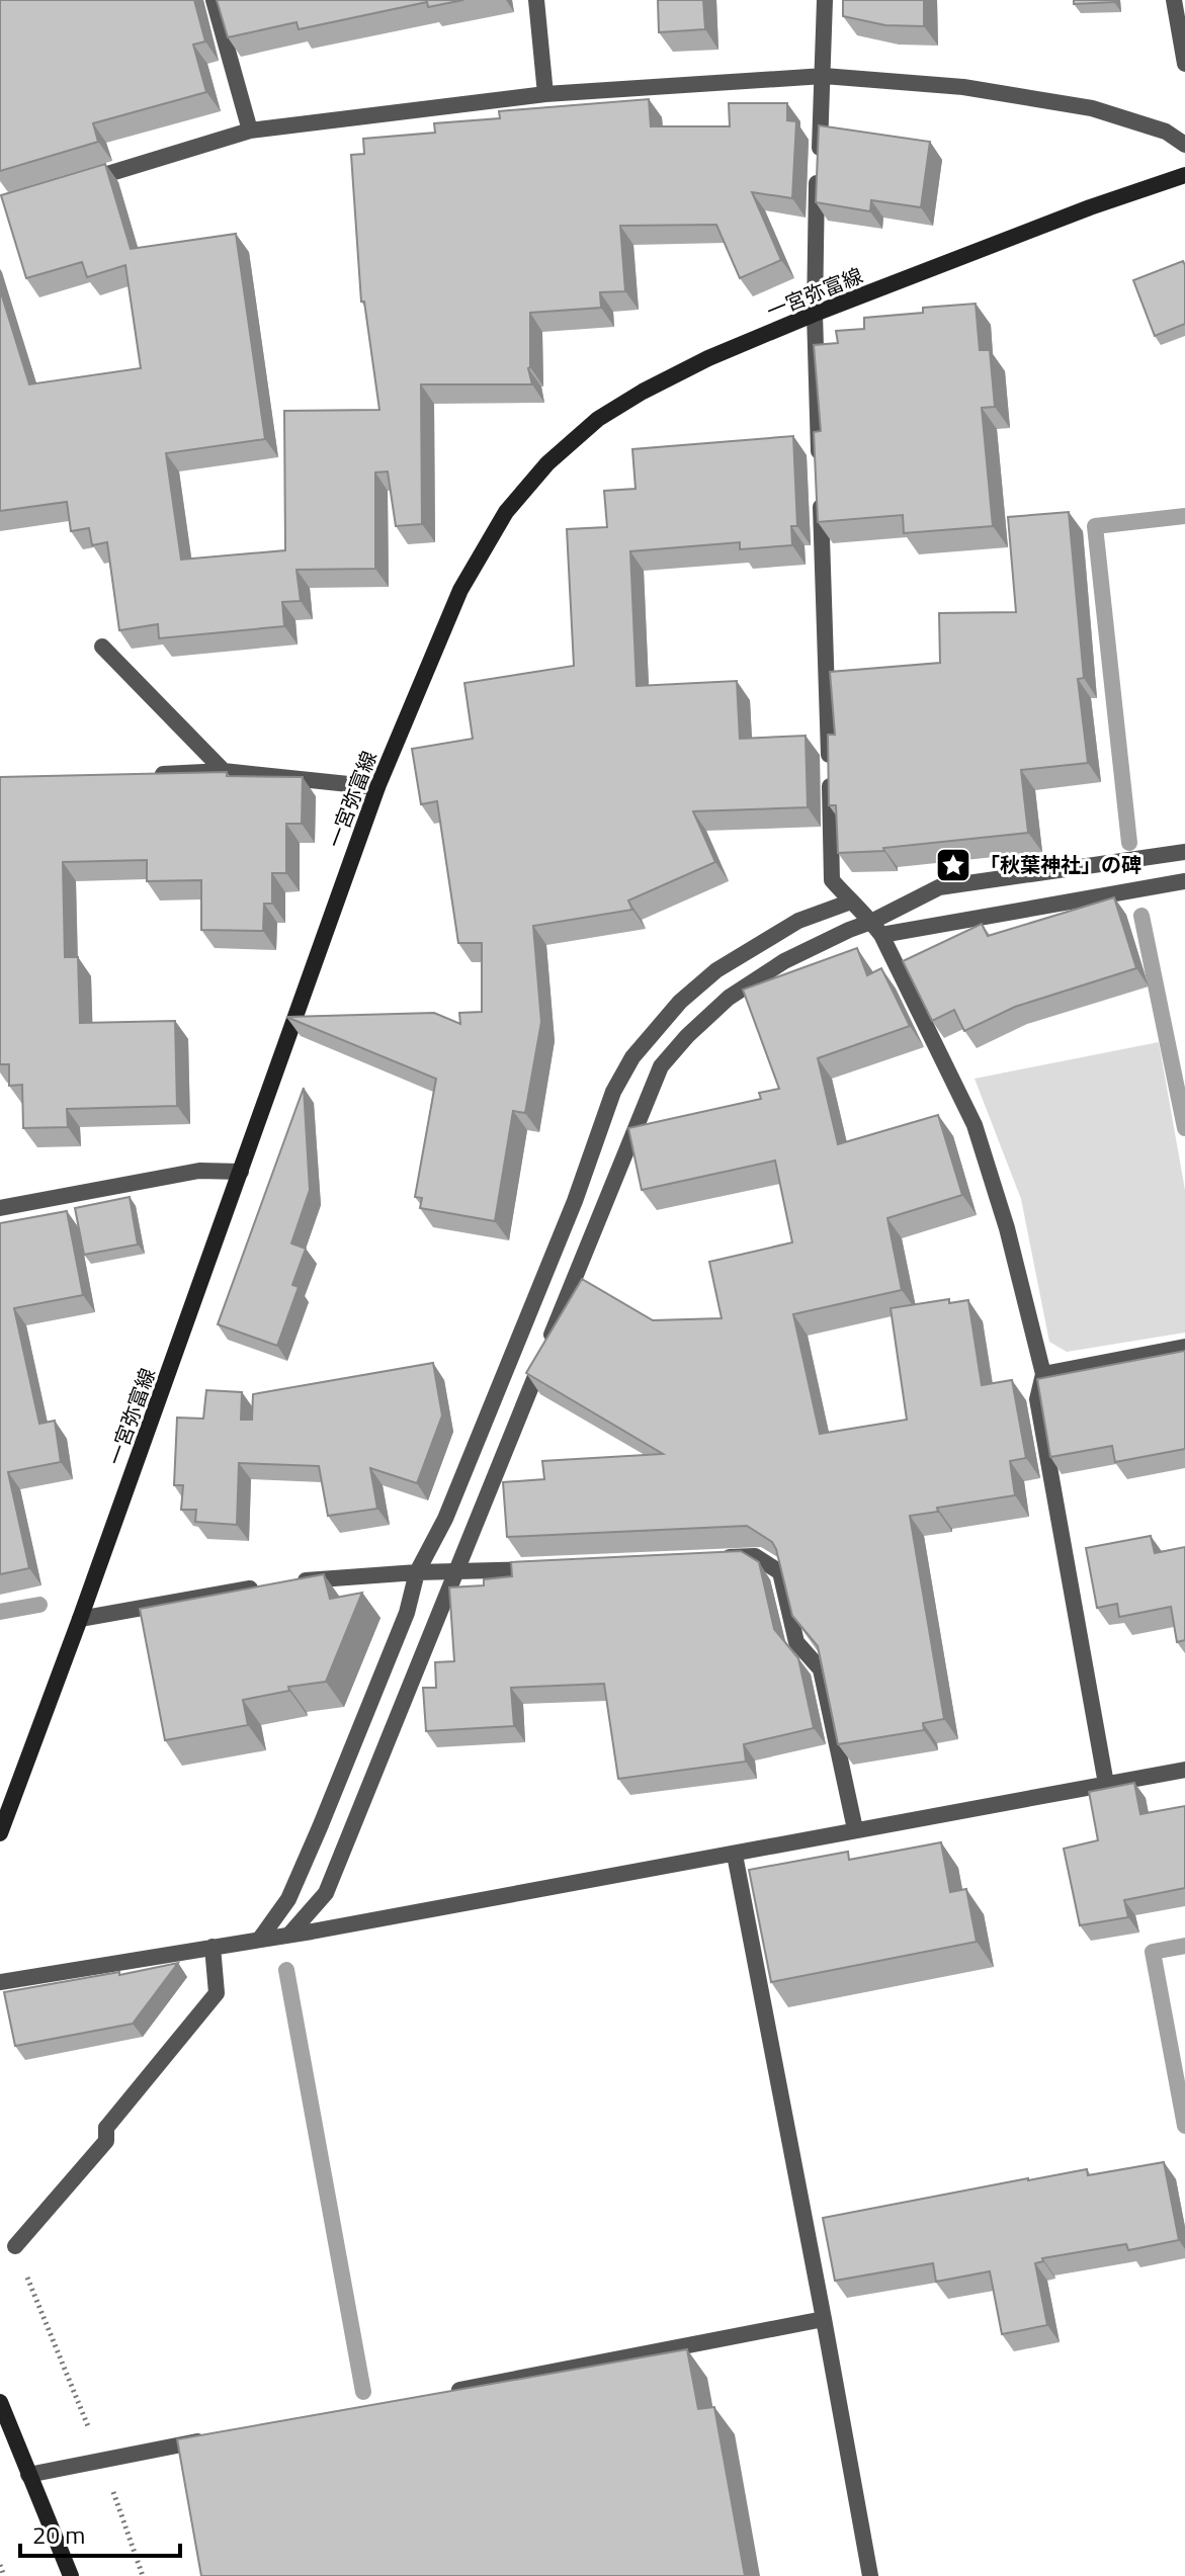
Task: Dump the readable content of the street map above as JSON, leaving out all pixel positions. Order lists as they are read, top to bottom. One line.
{"streets":{"main road":["一宮弥富線"]},"places":{"place":["「秋葉神社」の碑"]},"scale_bar":"20 m"}
